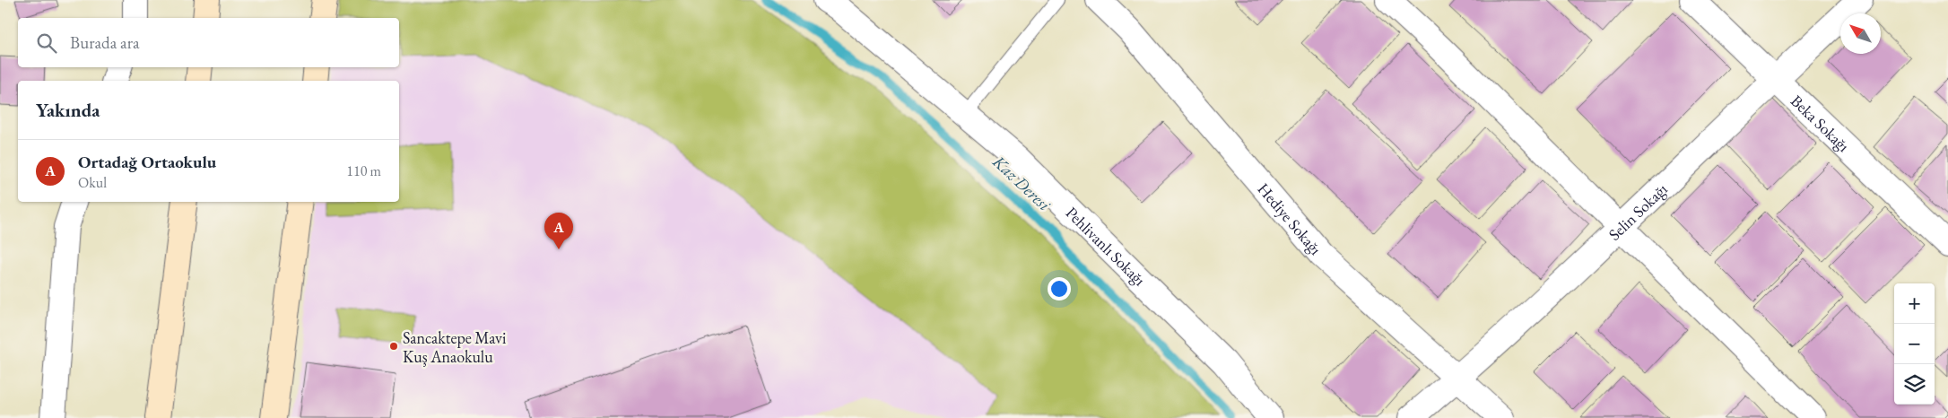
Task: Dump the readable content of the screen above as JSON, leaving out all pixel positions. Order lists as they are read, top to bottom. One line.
{"streets":{"street":["Beka Sokağı","Selin Sokağı","Hediye Sokağı","Pehlivanlı Sokağı"]},"crossings":[["Beka Sokağı","Selin Sokağı"],["Selin Sokağı","Hediye Sokağı"]],"water":["Kaz Deresi"],"places":["Sancaktepe Mavi Kuş Anaokulu"],"north":"top left","page":{"search":"Burada ara","heading":"Yakında","list":[{"mark":"A","name":"Ortadağ Ortaokulu","note":"Okul","value":"110 m"}],"pins":"A","map_buttons":["+","−"]}}
